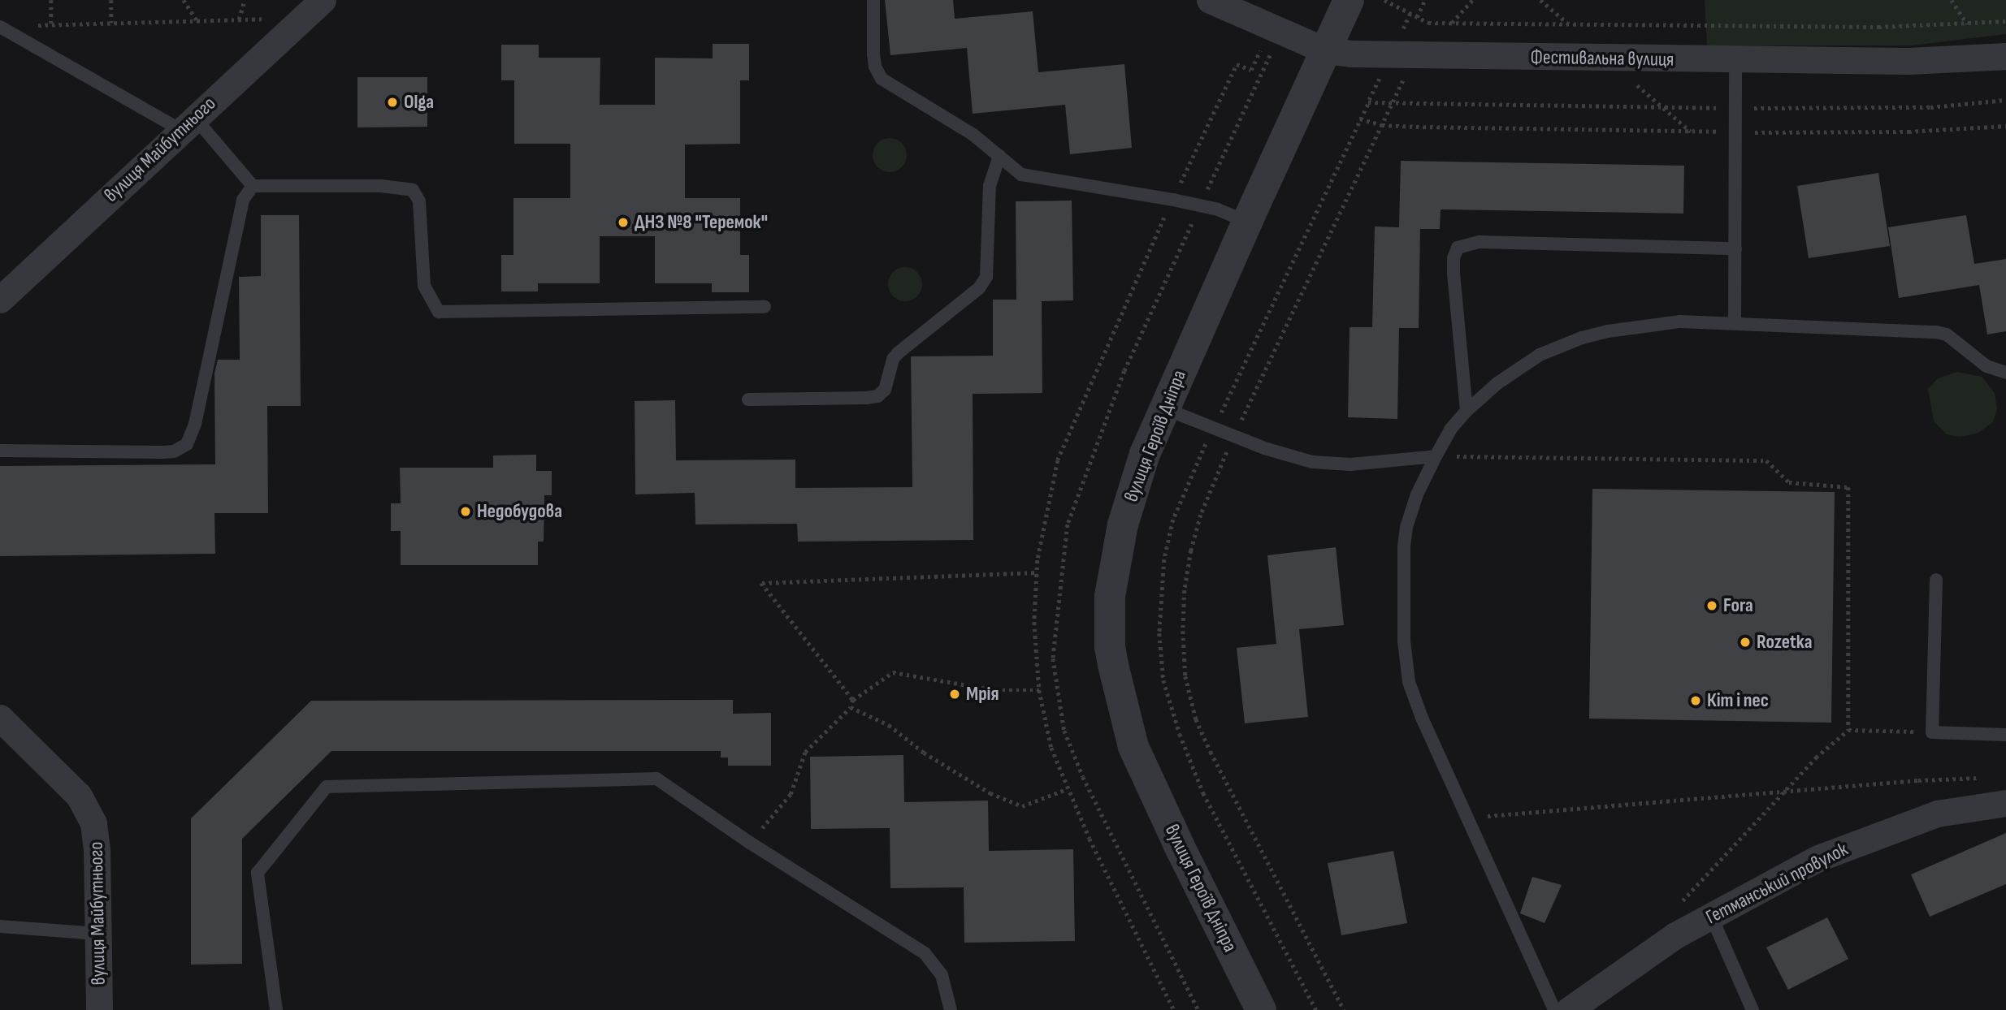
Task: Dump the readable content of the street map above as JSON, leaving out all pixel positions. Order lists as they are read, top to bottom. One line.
{"streets":{"street":["Фестивальна вулиця","вулиця Майбутнього","вулиця Героїв Дніпра","Гетманський провулок"]},"crossings":[["Фестивальна вулиця","вулиця Героїв Дніпра"]],"places":["Olga","ДНЗ №8 \"Теремок\"","Недобудова","Fora","Rozetka","Мрiя","Кіт і пес"]}
